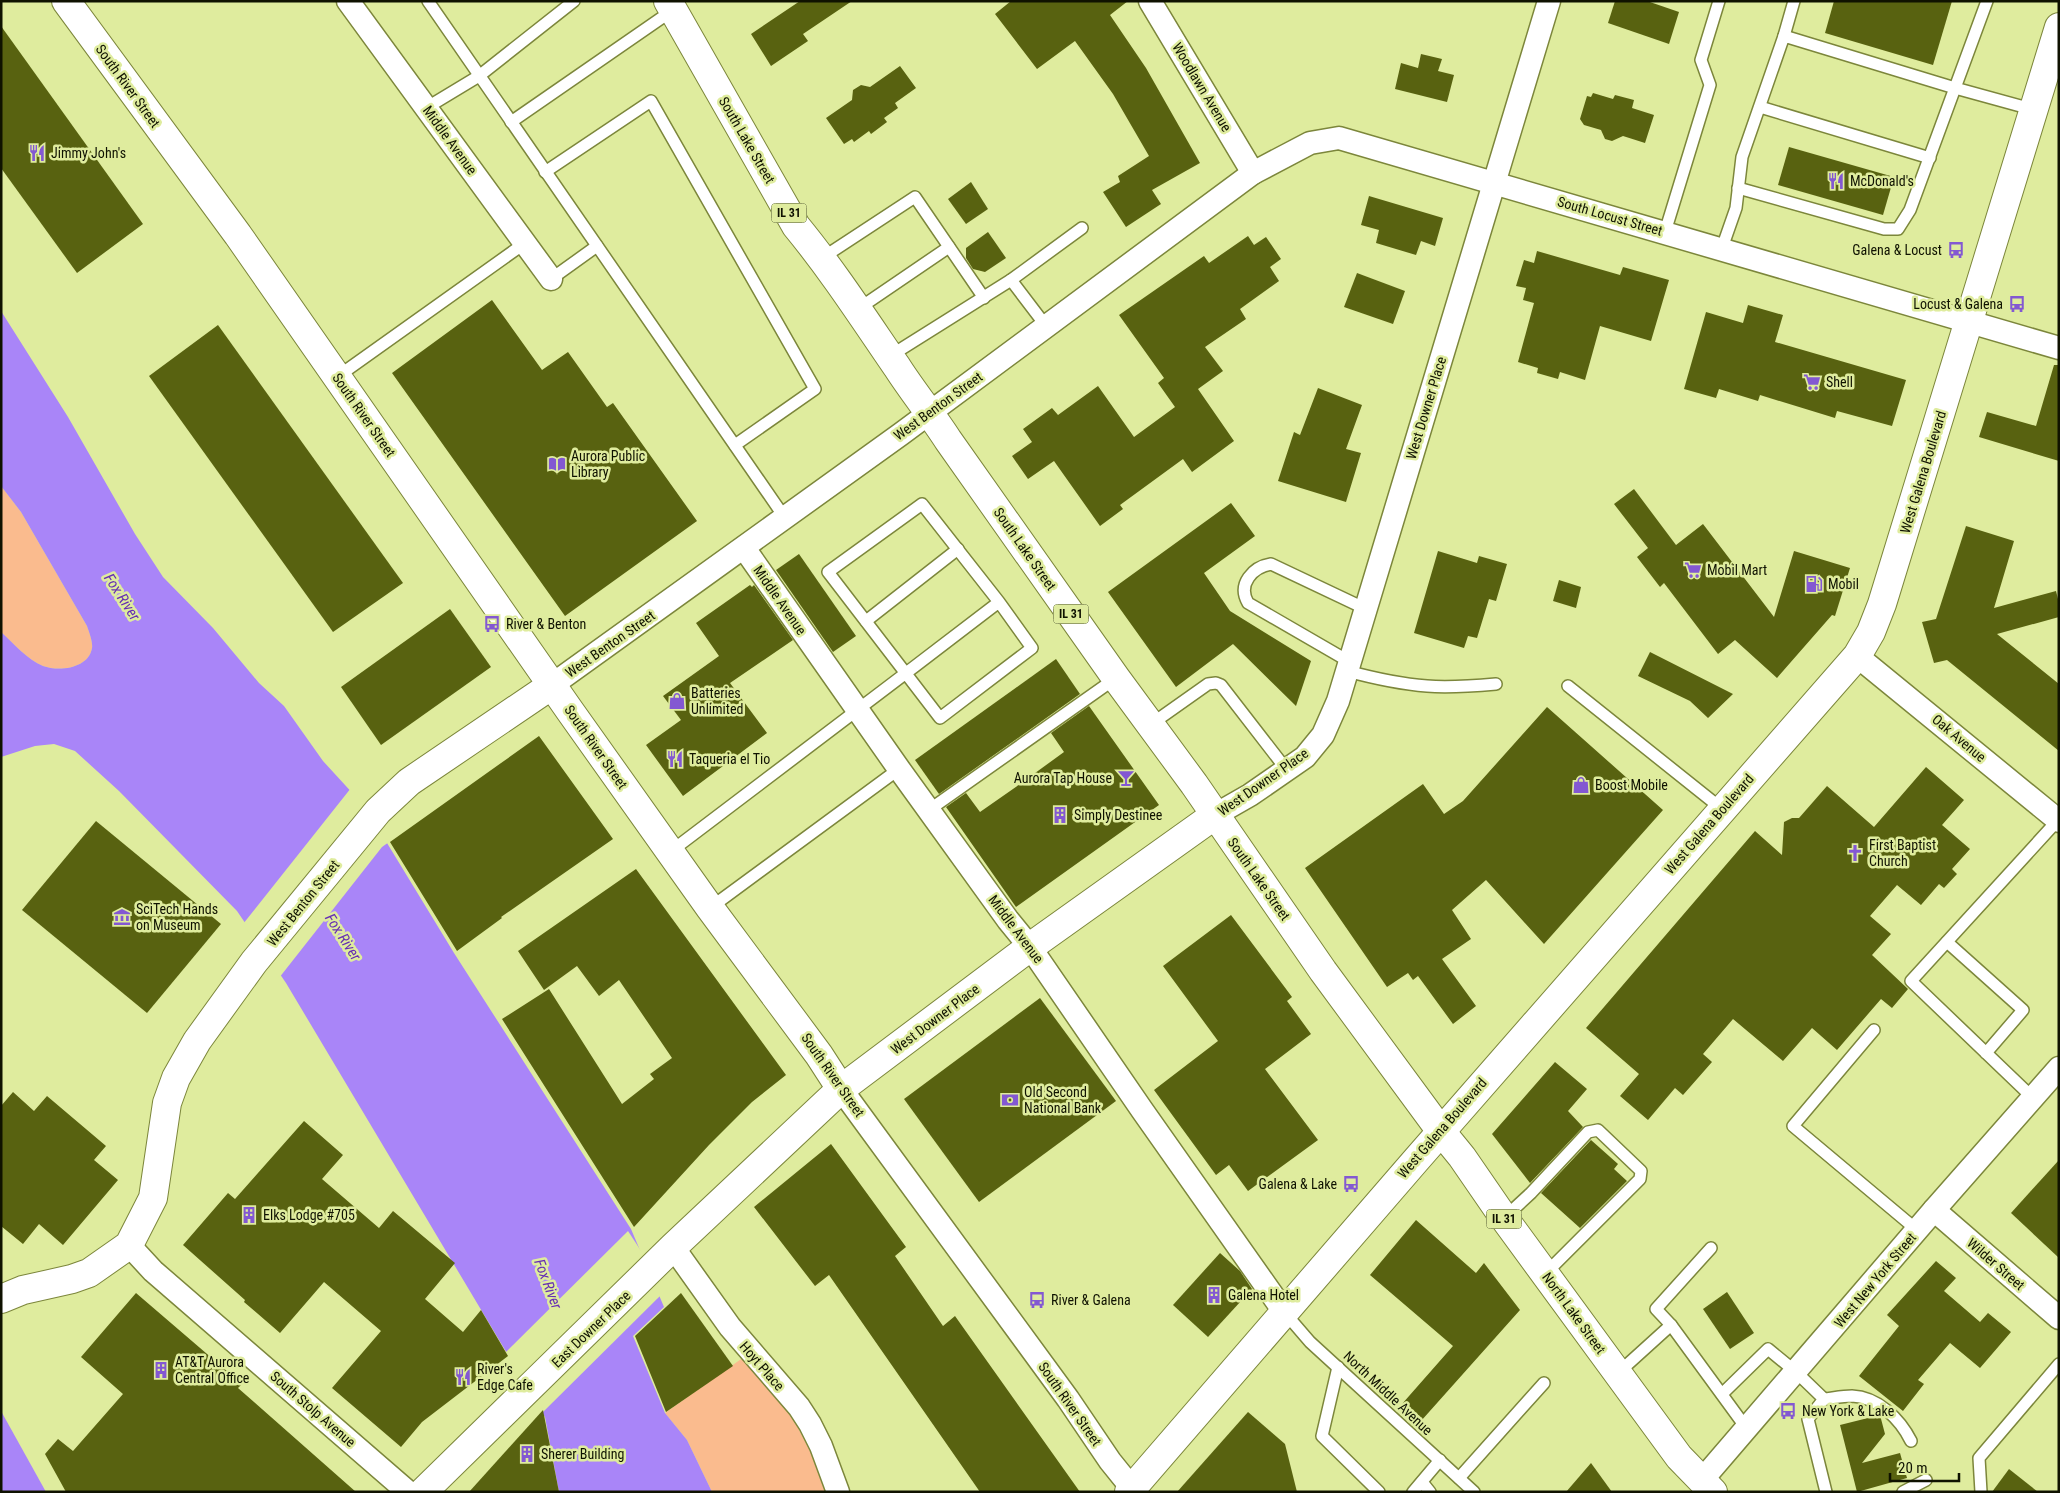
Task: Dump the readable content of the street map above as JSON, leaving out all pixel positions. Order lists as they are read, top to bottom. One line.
{"streets":{"main road":["South River Street","South Lake Street","IL 31","West Benton Street","West Downer Place","West Galena Boulevard","North Lake Street","East Downer Place"],"street":["Woodlawn Avenue","Middle Avenue","South Locust Street","Oak Avenue","Wilder Street","West New York Street","Hoyt Place","South Stolp Avenue"],"lane":["North Middle Avenue"]},"crossings":[["South River Street","West Benton Street"],["South River Street","West Downer Place"],["South River Street","West Galena Boulevard"],["Woodlawn Avenue","South Locust Street"],["Woodlawn Avenue","West Benton Street"],["Middle Avenue","West Benton Street"],["Middle Avenue","West Downer Place"],["Middle Avenue","West Galena Boulevard"],["Middle Avenue","North Middle Avenue"],["South Lake Street","West Benton Street"],["South Lake Street","West Downer Place"],["South Lake Street","West Galena Boulevard"],["South Lake Street","North Lake Street"],["South Locust Street","West Benton Street"],["South Locust Street","West Downer Place"],["South Locust Street","West Galena Boulevard"],["West Benton Street","South Stolp Avenue"],["West Downer Place","East Downer Place"],["West Downer Place","Hoyt Place"],["West Galena Boulevard","Oak Avenue"],["West Galena Boulevard","North Lake Street"],["West Galena Boulevard","North Middle Avenue"],["Wilder Street","West New York Street"],["West New York Street","North Lake Street"]],"water":["Fox River"],"places":{"restaurant":["Jimmy John's","McDonald's","Taqueria el Tio","River's Edge Cafe"],"bus stop":["Galena & Locust","Locust & Galena","River & Benton","Galena & Lake","River & Galena","New York & Lake"],"supermarket":["Shell","Mobil Mart"],"library":["Aurora Public Library"],"fuel station":["Mobil"],"shop":["Batteries Unlimited","Boost Mobile"],"bar":["Aurora Tap House"],"building":["Simply Destinee","Elks Lodge #705","Galena Hotel","AT&T Aurora Central Office","Sherer Building"],"church":["First Baptist Church"],"museum":["SciTech Hands on Museum"],"bank":["Old Second National Bank"]},"scale_bar":"20 m"}
